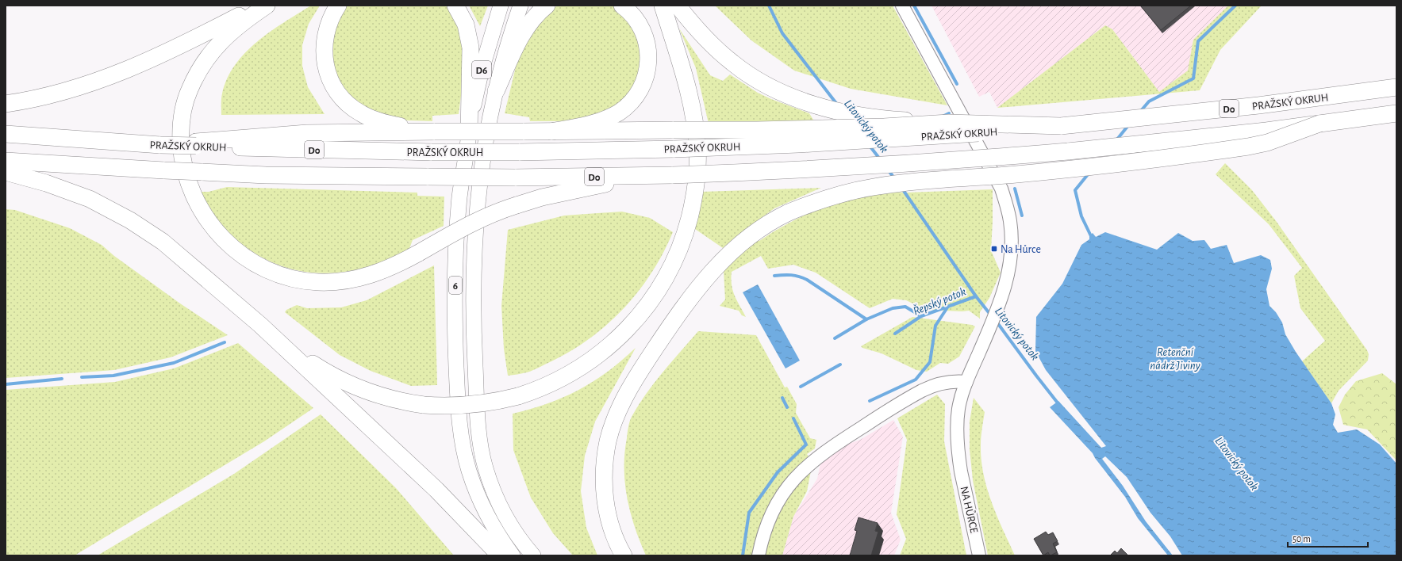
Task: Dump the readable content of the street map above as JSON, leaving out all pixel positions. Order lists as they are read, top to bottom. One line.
{"streets":{"highway":["D6","PRAŽSKÝ OKRUH","D0","6"],"main road":["NA HŮRCE"]},"crossings":[["D6","6"]],"water":["Litovický potok","Řepský potok","Retenční nádrž Jiviny"],"places":{"transit":["Na Hůrce"]},"scale_bar":"50 m"}
